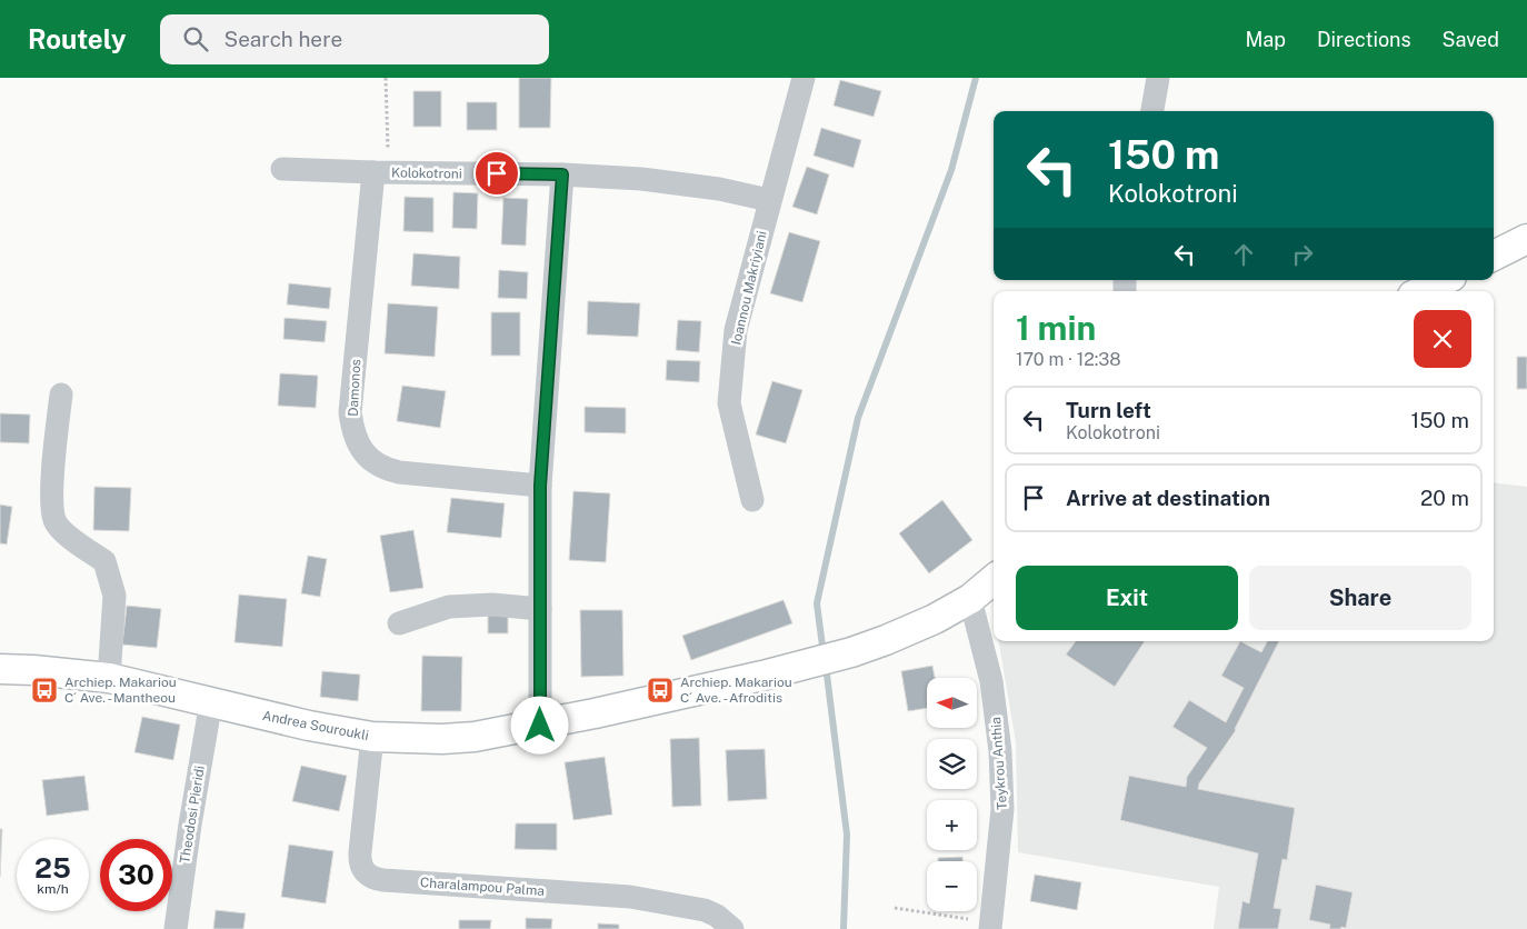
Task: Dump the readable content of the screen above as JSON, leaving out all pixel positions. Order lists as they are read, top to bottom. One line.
{"streets":{"main road":["Andrea Souroukli"],"street":["Kolokotroni","Ioannou Makriyiani","Damonos","Teykrou Anthia","Theodosi Pieridi","Charalampou Palma"]},"crossings":[["Kolokotroni","Ioannou Makriyiani"],["Kolokotroni","Damonos"],["Andrea Souroukli","Teykrou Anthia"],["Andrea Souroukli","Theodosi Pieridi"],["Andrea Souroukli","Charalampou Palma"]],"places":{"bus stop":["Archiep. Makariou C´ Ave. - Mantheou","Archiep. Makariou C´ Ave. - Afroditis"]},"north":"left","page":{"header":"Routely","search":"Search here","nav":["Map","Directions","Saved"],"turn":["150 m","Kolokotroni"],"heading":["1 min","170 m · 12:38"],"list":[{"name":"Turn left","note":"Kolokotroni","value":"150 m"},{"name":"Arrive at destination","value":"20 m"}],"buttons":["Exit","Share"],"map_buttons":["+","−"],"speed":"25 km/h","limit":"30"}}
